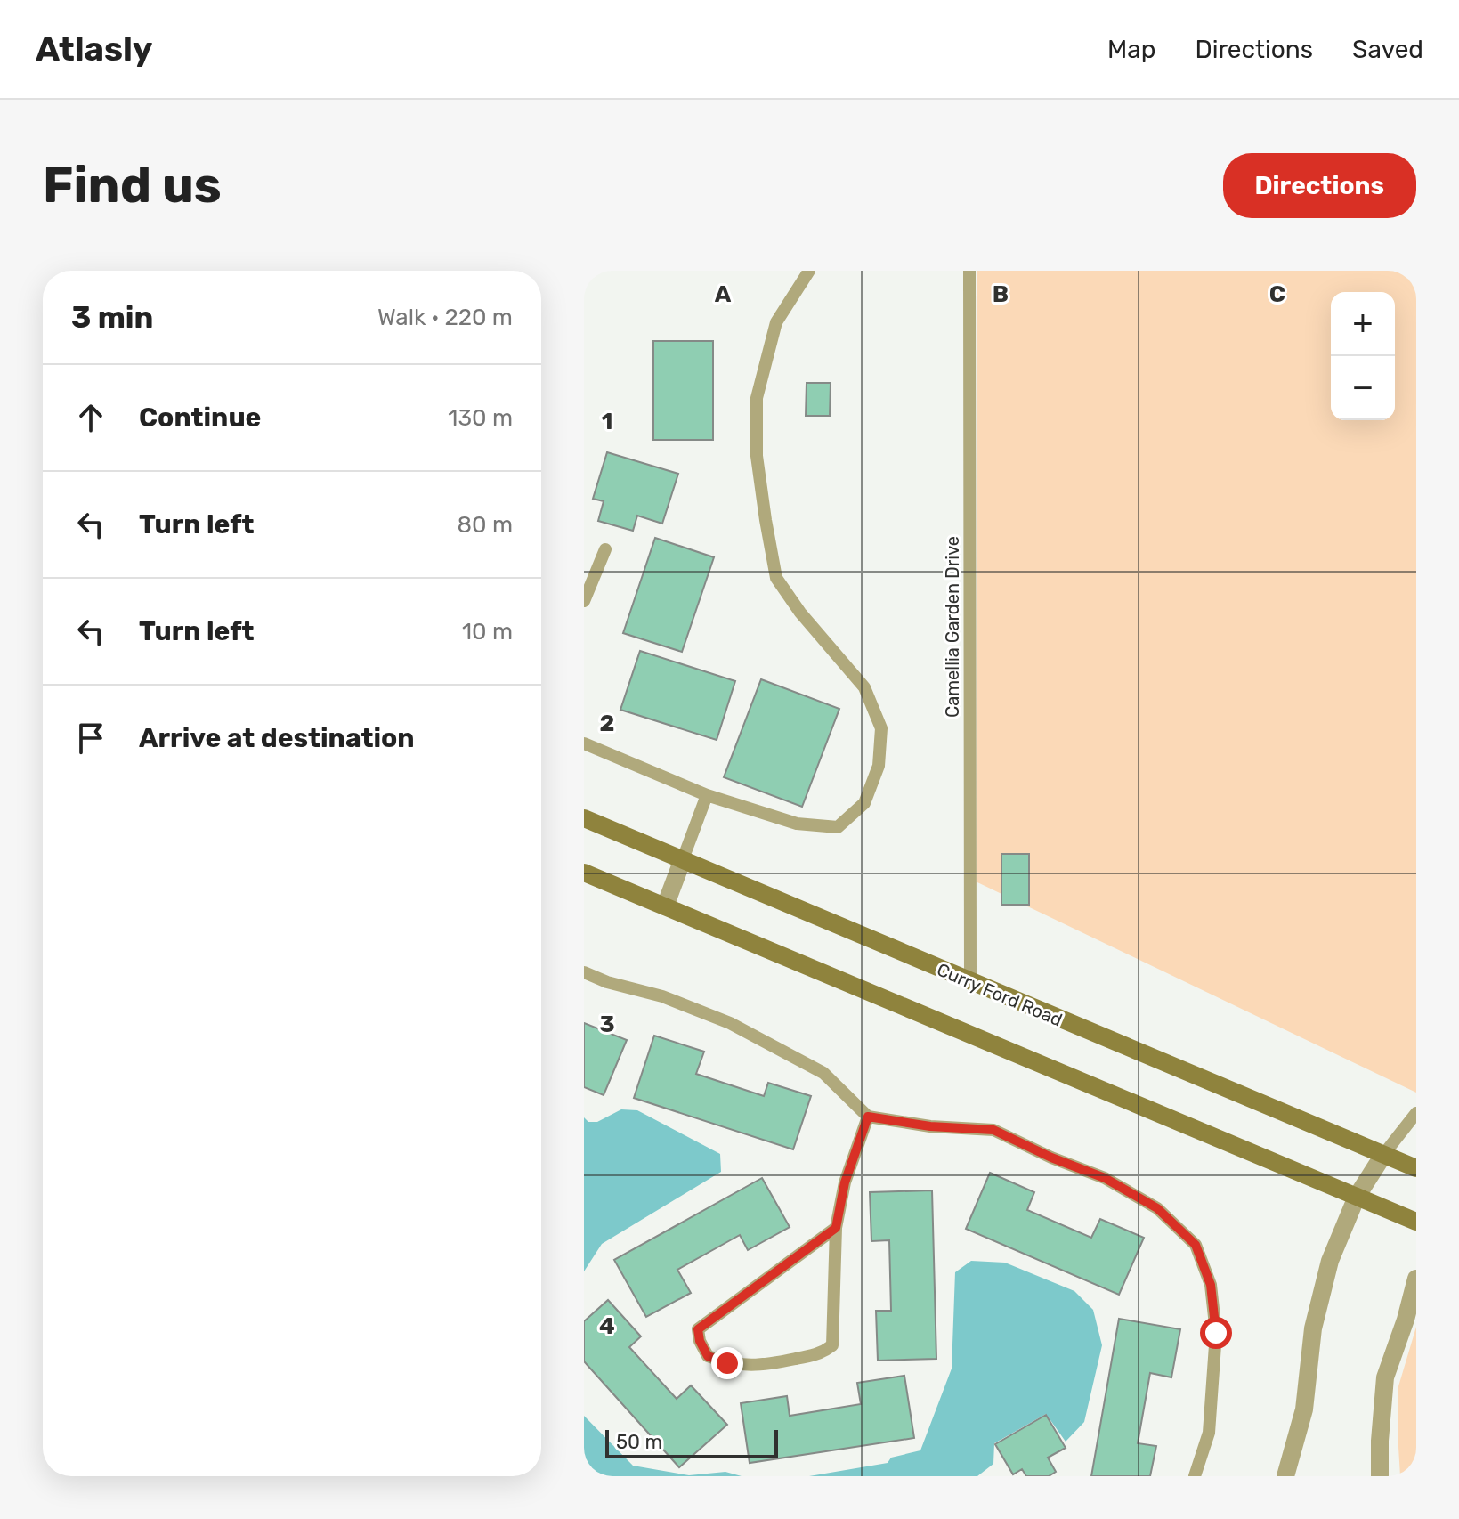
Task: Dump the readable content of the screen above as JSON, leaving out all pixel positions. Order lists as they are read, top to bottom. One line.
{"streets":{"main road":["Curry Ford Road"],"lane":["Camellia Garden Drive"]},"crossings":[["Camellia Garden Drive","Curry Ford Road"]],"scale_bar":"50 m","page":{"header":"Atlasly","nav":["Map","Directions","Saved"],"buttons":"Directions","title":"Find us","heading":["3 min","Walk · 220 m"],"map_buttons":["+","−"],"list":[["Continue","130 m"],["Turn left","80 m"],["Turn left","10 m"],"Arrive at destination"],"scale":"50 m"},"grid":{"columns":["A","B","C"],"rows":["1","2","3","4"]}}
